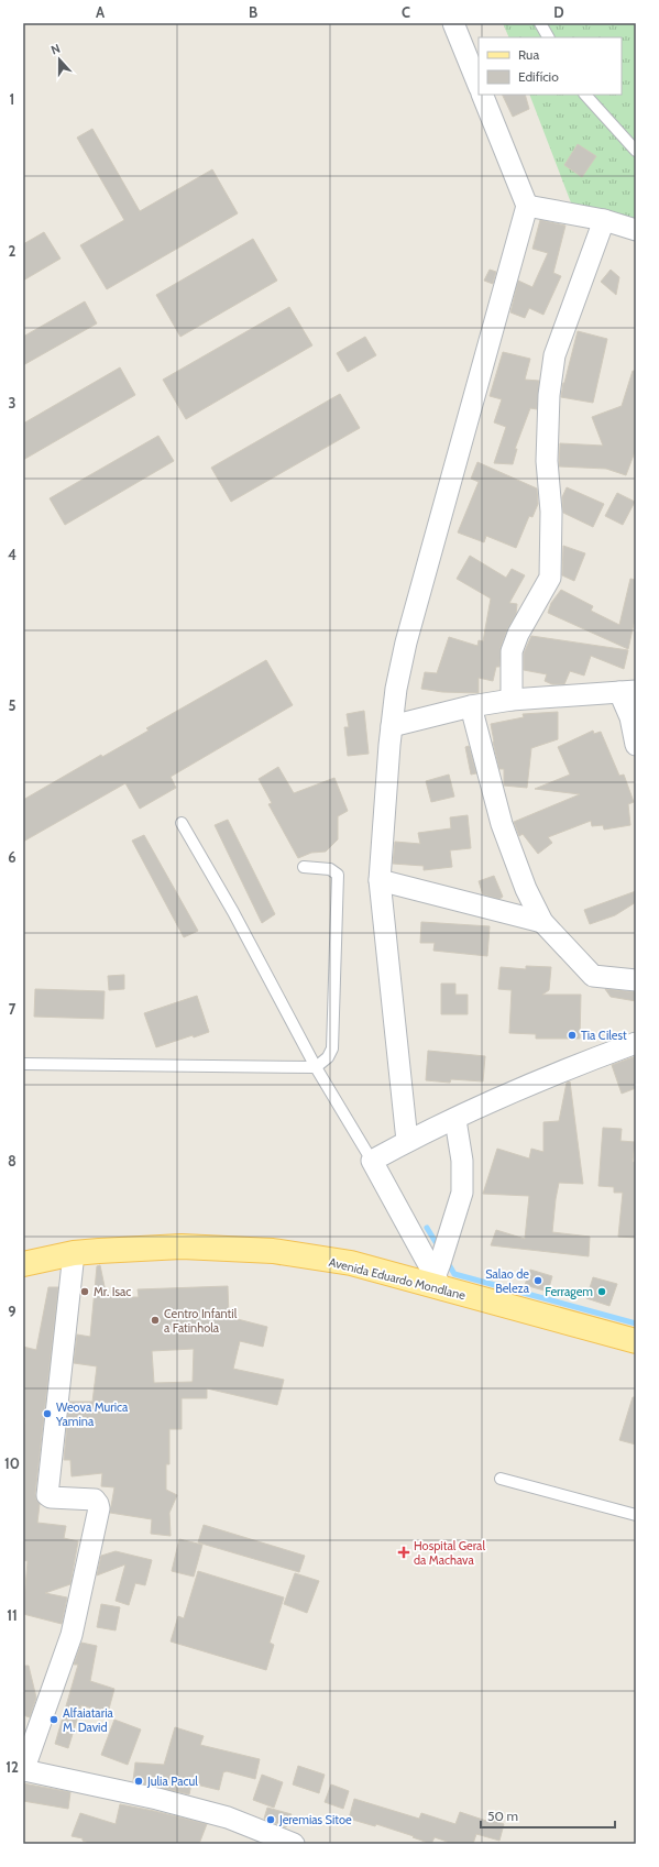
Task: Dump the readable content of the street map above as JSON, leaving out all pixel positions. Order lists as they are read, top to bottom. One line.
{"streets":{"main road":["Avenida Eduardo Mondlane"]},"places":{"other":["Tia Cilest","Salao de Beleza","Mr. Isac","Ferragem","Centro Infantil a Fatinhola","Weova Murica Yamina","Alfaiataria M. David","Julia Pacul","Jeremias Sitoe"],"health":["Hospital Geral da Machava"]},"legend":["Rua","Edifício"],"scale_bar":"50 m","north":"top","grid":{"columns":["A","B","C","D"],"rows":["1","2","3","4","5","6","7","8","9","10","11","12"]}}
